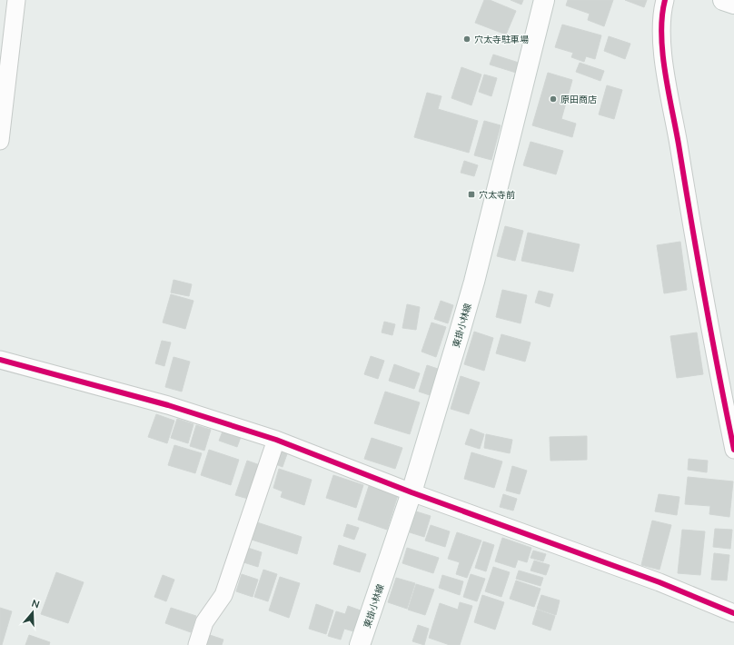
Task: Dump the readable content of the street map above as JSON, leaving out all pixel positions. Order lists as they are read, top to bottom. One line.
{"streets":{"main road":["東掛小林線"]},"places":{"other":["穴太寺駐車場","原田商店"],"transit":["穴太寺前"]},"north":"top"}
